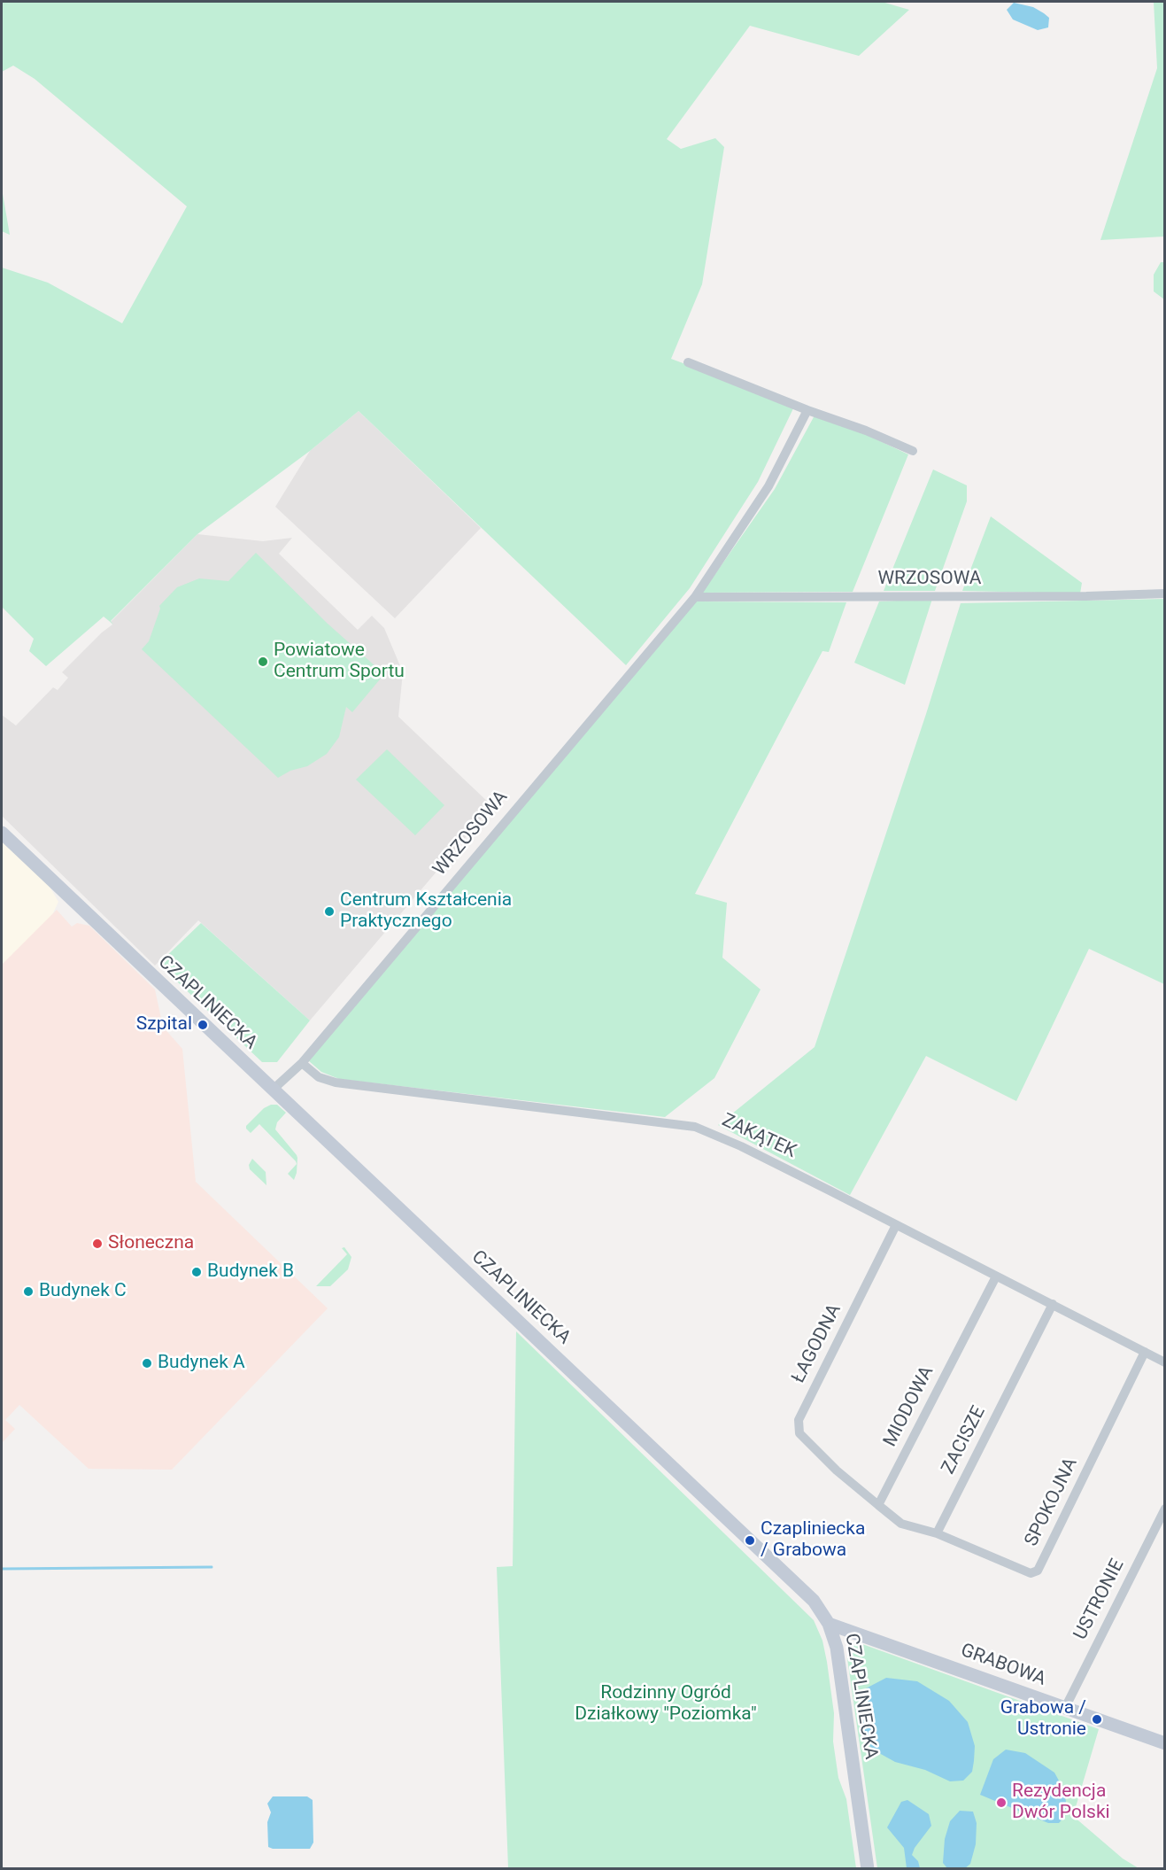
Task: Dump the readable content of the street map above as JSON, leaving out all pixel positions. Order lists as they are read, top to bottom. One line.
{"streets":{"main road":["CZAPLINIECKA","GRABOWA"],"street":["WRZOSOWA","ZAKĄTEK","ŁAGODNA","MIODOWA","ZACISZE","SPOKOJNA","USTRONIE"]},"crossings":[["WRZOSOWA","CZAPLINIECKA"],["WRZOSOWA","ZAKĄTEK"],["CZAPLINIECKA","GRABOWA"],["ZAKĄTEK","ŁAGODNA"],["ZAKĄTEK","MIODOWA"],["ZAKĄTEK","ZACISZE"],["ZAKĄTEK","SPOKOJNA"],["ŁAGODNA","MIODOWA"],["ZACISZE","SPOKOJNA"],["USTRONIE","GRABOWA"]],"parks":["Rodzinny Ogród Działkowy \"Poziomka\""],"places":["Powiatowe Centrum Sportu","Centrum Kształcenia Praktycznego","Szpital","Słoneczna","Budynek B","Budynek C","Budynek A","Czapliniecka / Grabowa","Grabowa / Ustronie","Rezydencja Dwór Polski"]}
